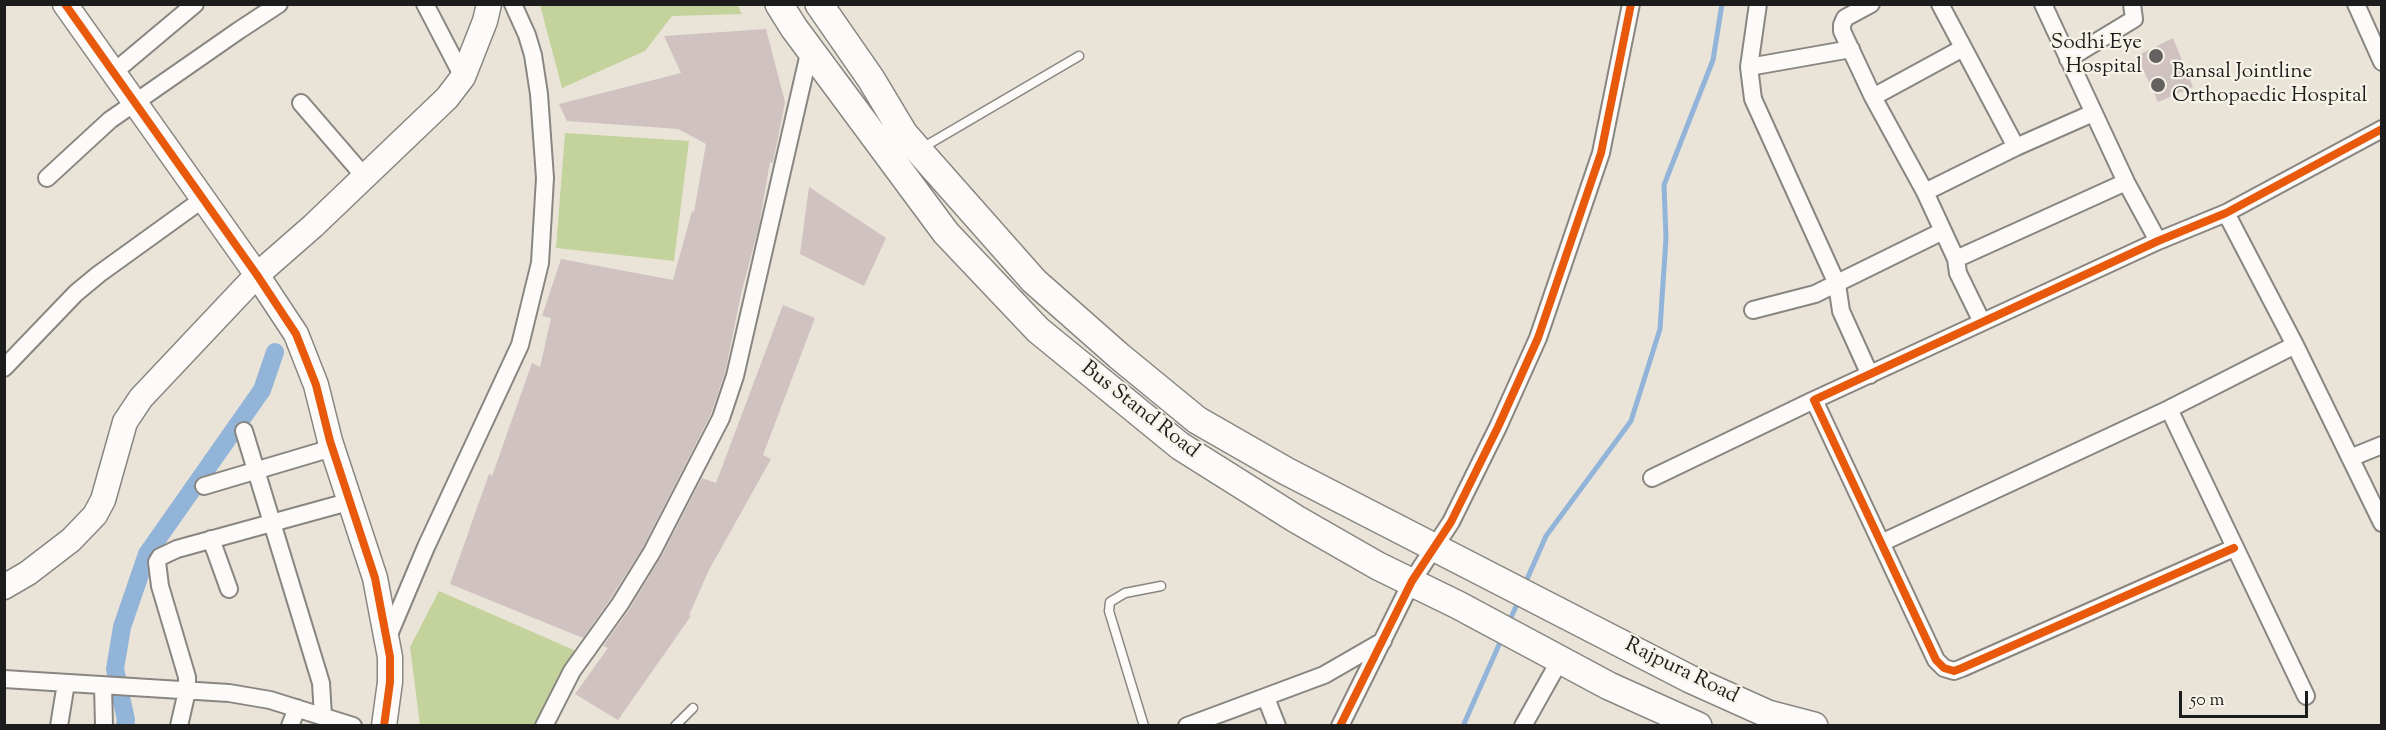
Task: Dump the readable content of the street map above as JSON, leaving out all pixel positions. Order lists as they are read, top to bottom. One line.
{"streets":{"main road":["Bus Stand Road","Rajpura Road"]},"crossings":[["Bus Stand Road","Rajpura Road"]],"places":["Sodhi Eye Hospital","Bansal Jointline Orthopaedic Hospital"],"scale_bar":"50 m"}
